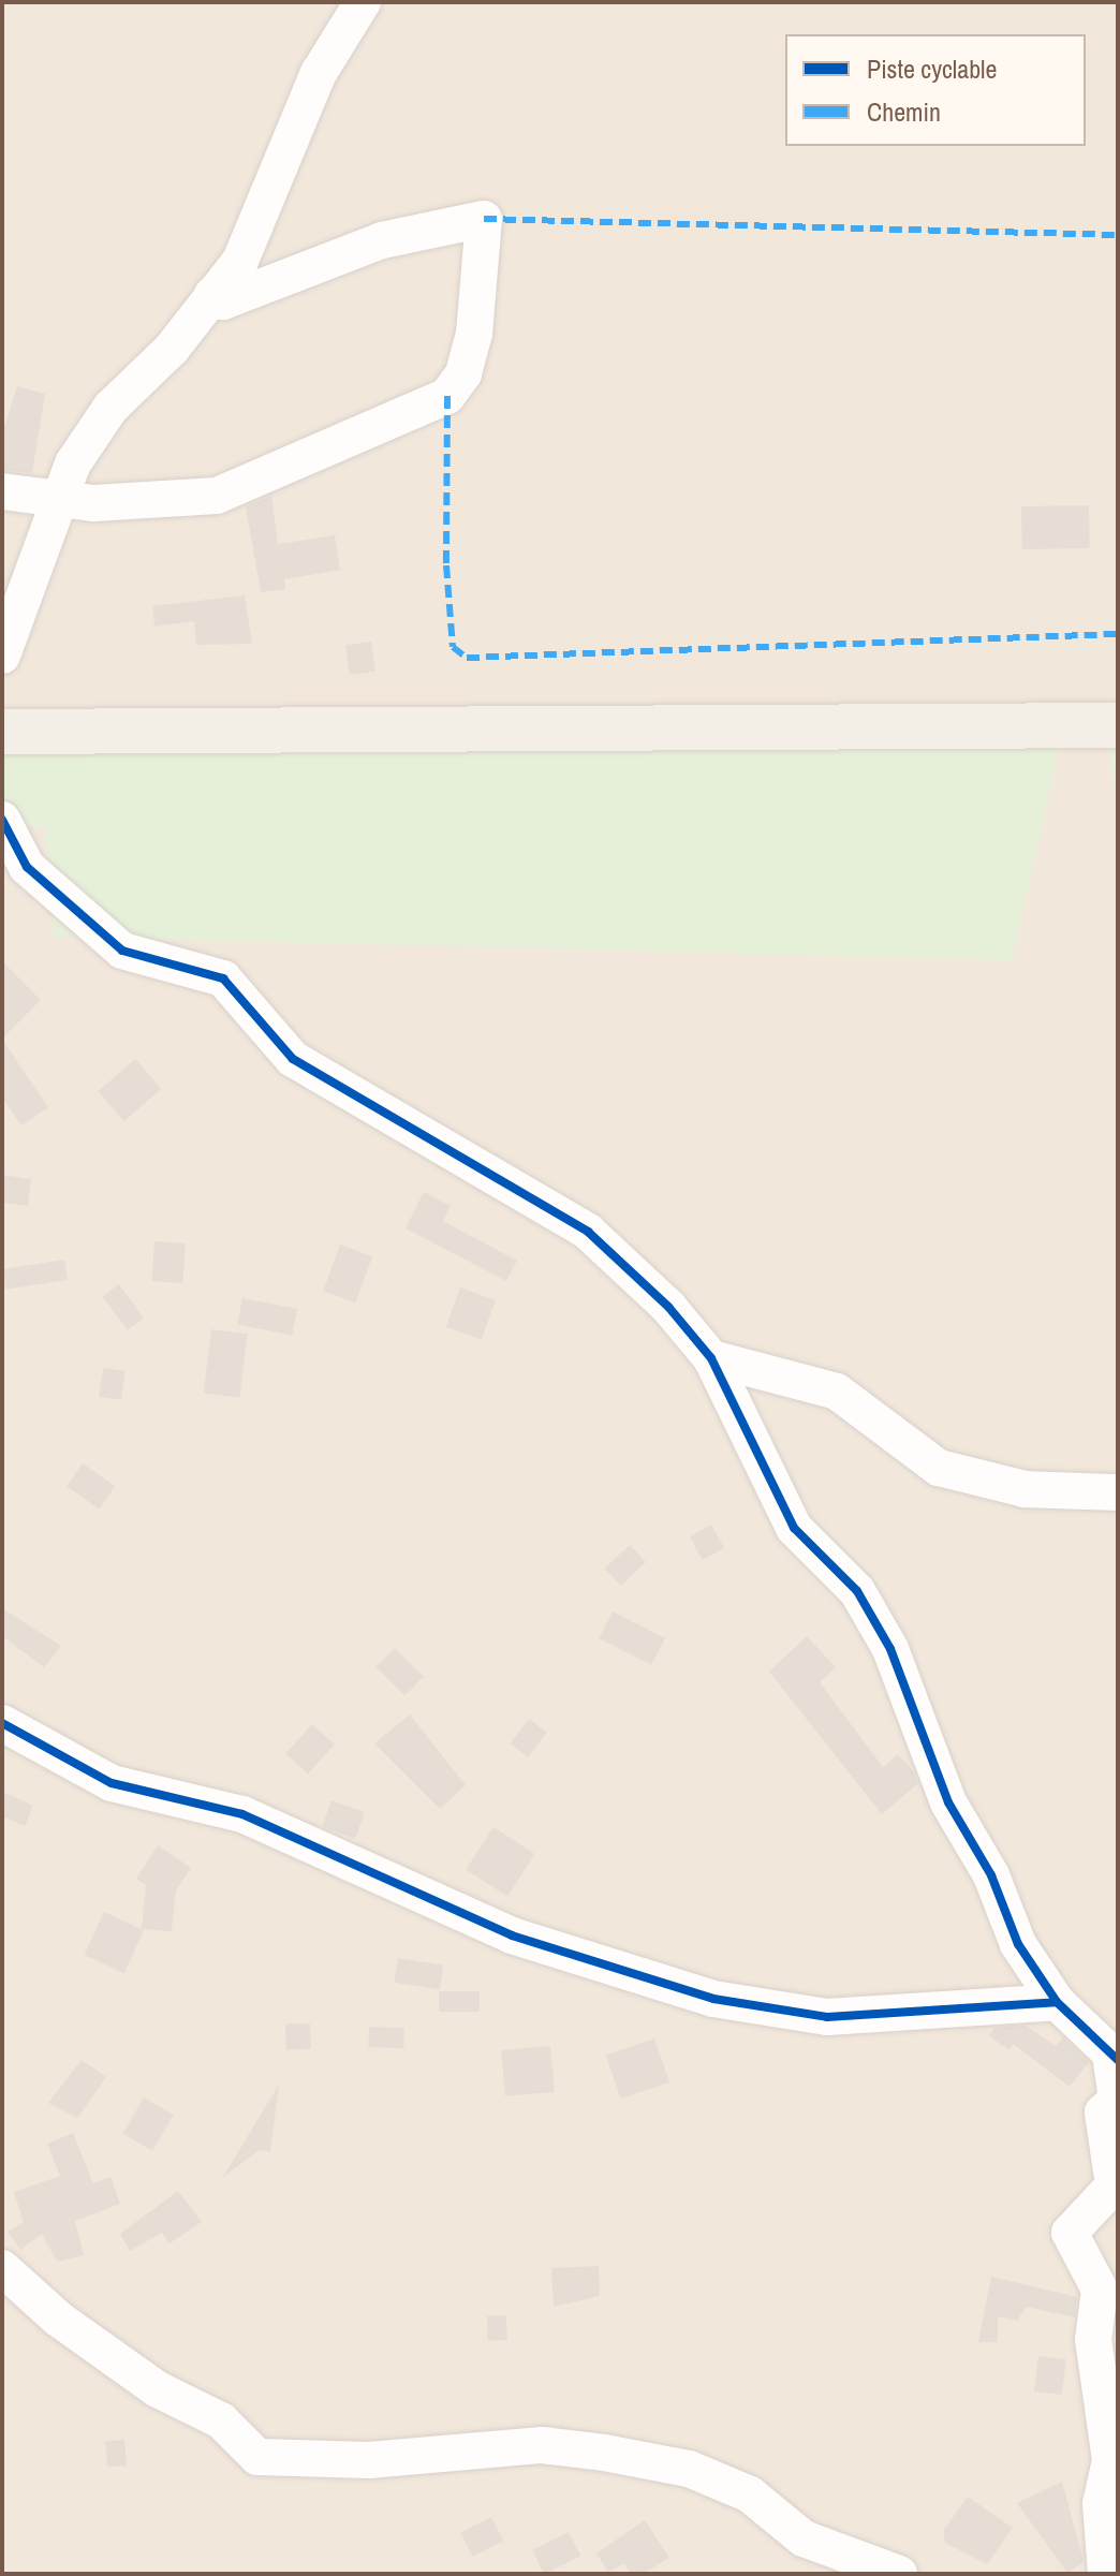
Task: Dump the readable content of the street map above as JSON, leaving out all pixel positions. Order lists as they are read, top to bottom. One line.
{"legend":["Piste cyclable","Chemin"]}
